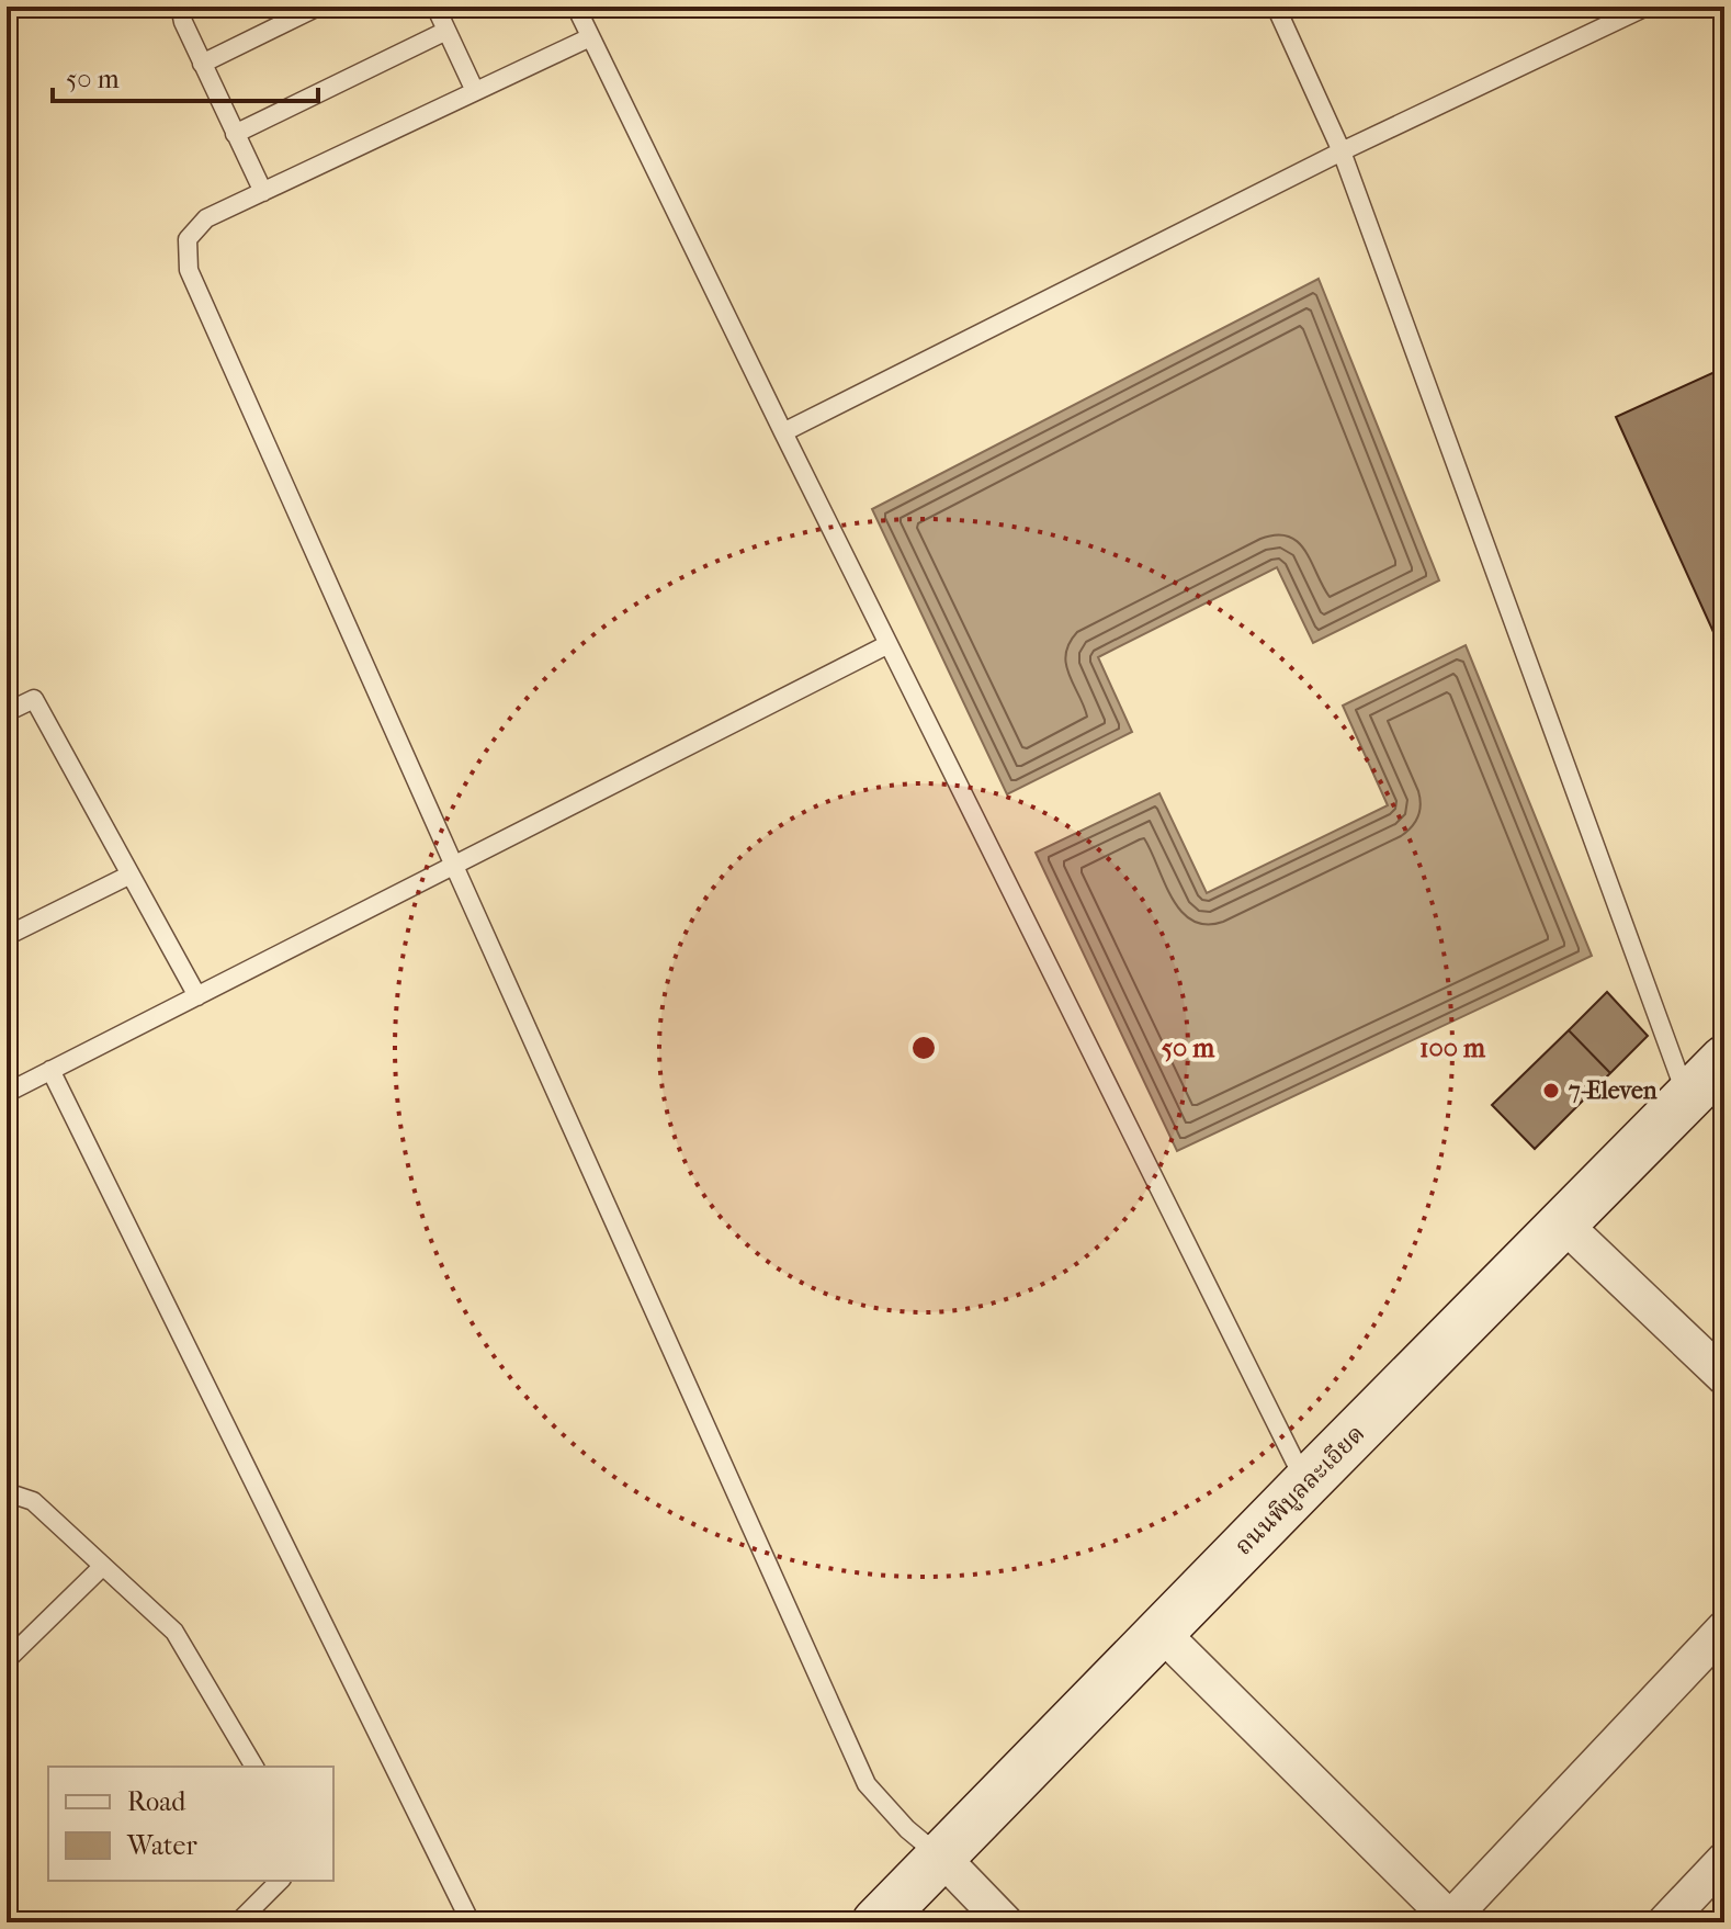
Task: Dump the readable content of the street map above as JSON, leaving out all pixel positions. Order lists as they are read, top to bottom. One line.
{"streets":{"street":["ถนนพิบูลละเอียด"]},"places":["7-Eleven"],"legend":["Road","Water"],"scale_bar":"50 m","rings":["50 m","100 m"]}
